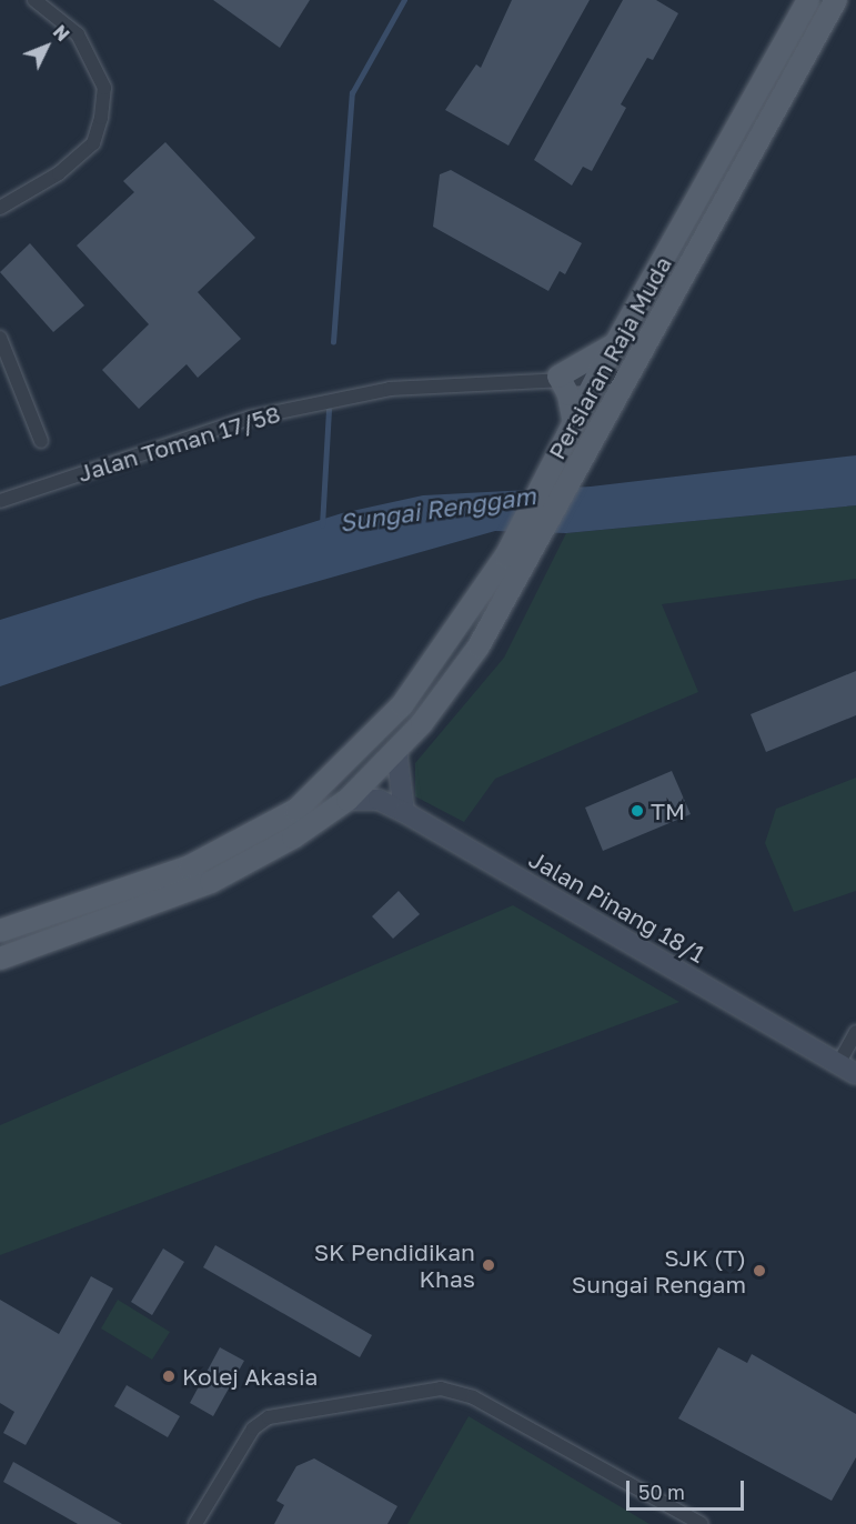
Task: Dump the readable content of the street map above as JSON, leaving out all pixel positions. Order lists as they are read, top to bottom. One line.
{"streets":{"main road":["Persiaran Raja Muda"],"street":["Jalan Toman 17/58","Jalan Pinang 18/1"]},"crossings":[["Persiaran Raja Muda","Jalan Toman 17/58"],["Persiaran Raja Muda","Jalan Pinang 18/1"]],"water":["Sungai Renggam"],"places":["TM","SK Pendidikan Khas","SJK (T) Sungai Rengam","Kolej Akasia"],"scale_bar":"50 m","north":"top right"}
